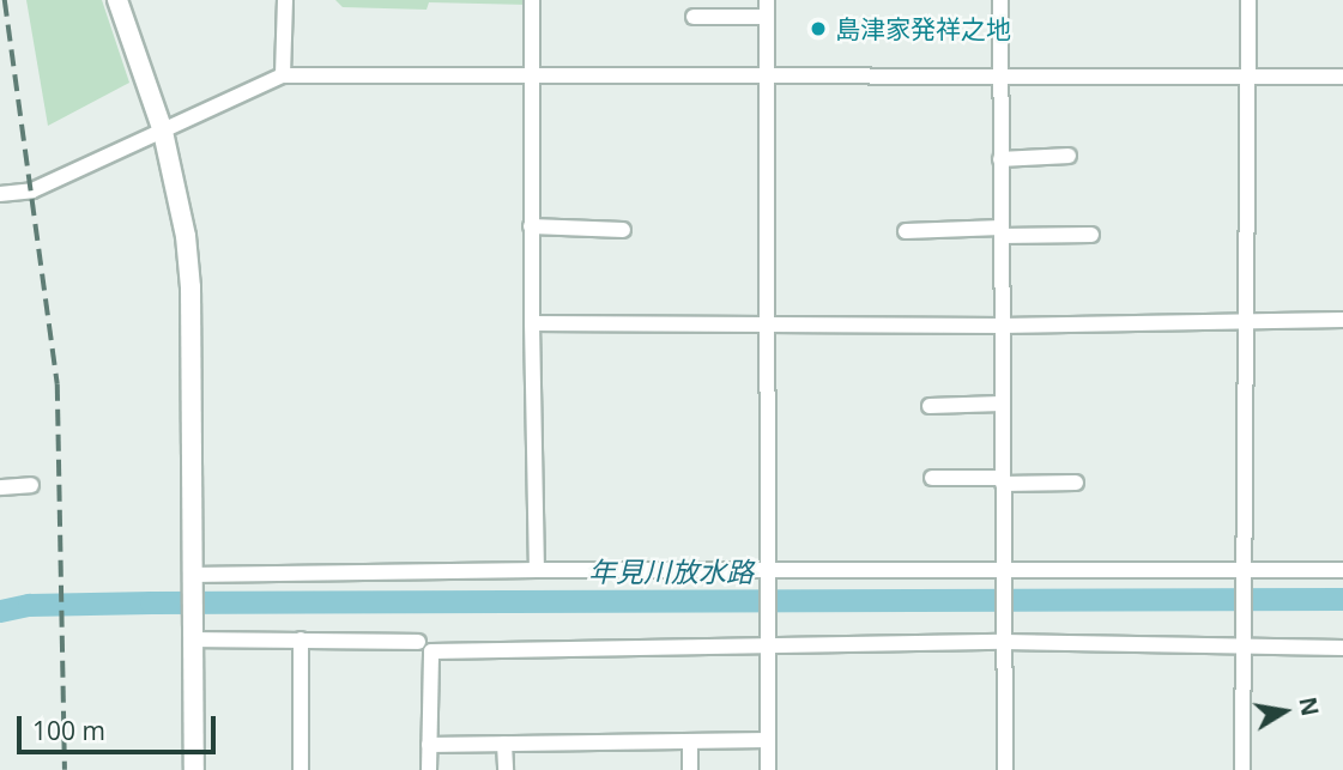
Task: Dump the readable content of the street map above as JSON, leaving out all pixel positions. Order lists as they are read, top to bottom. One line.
{"water":["年見川放水路"],"places":["島津家発祥之地"],"scale_bar":"100 m","north":"right"}
